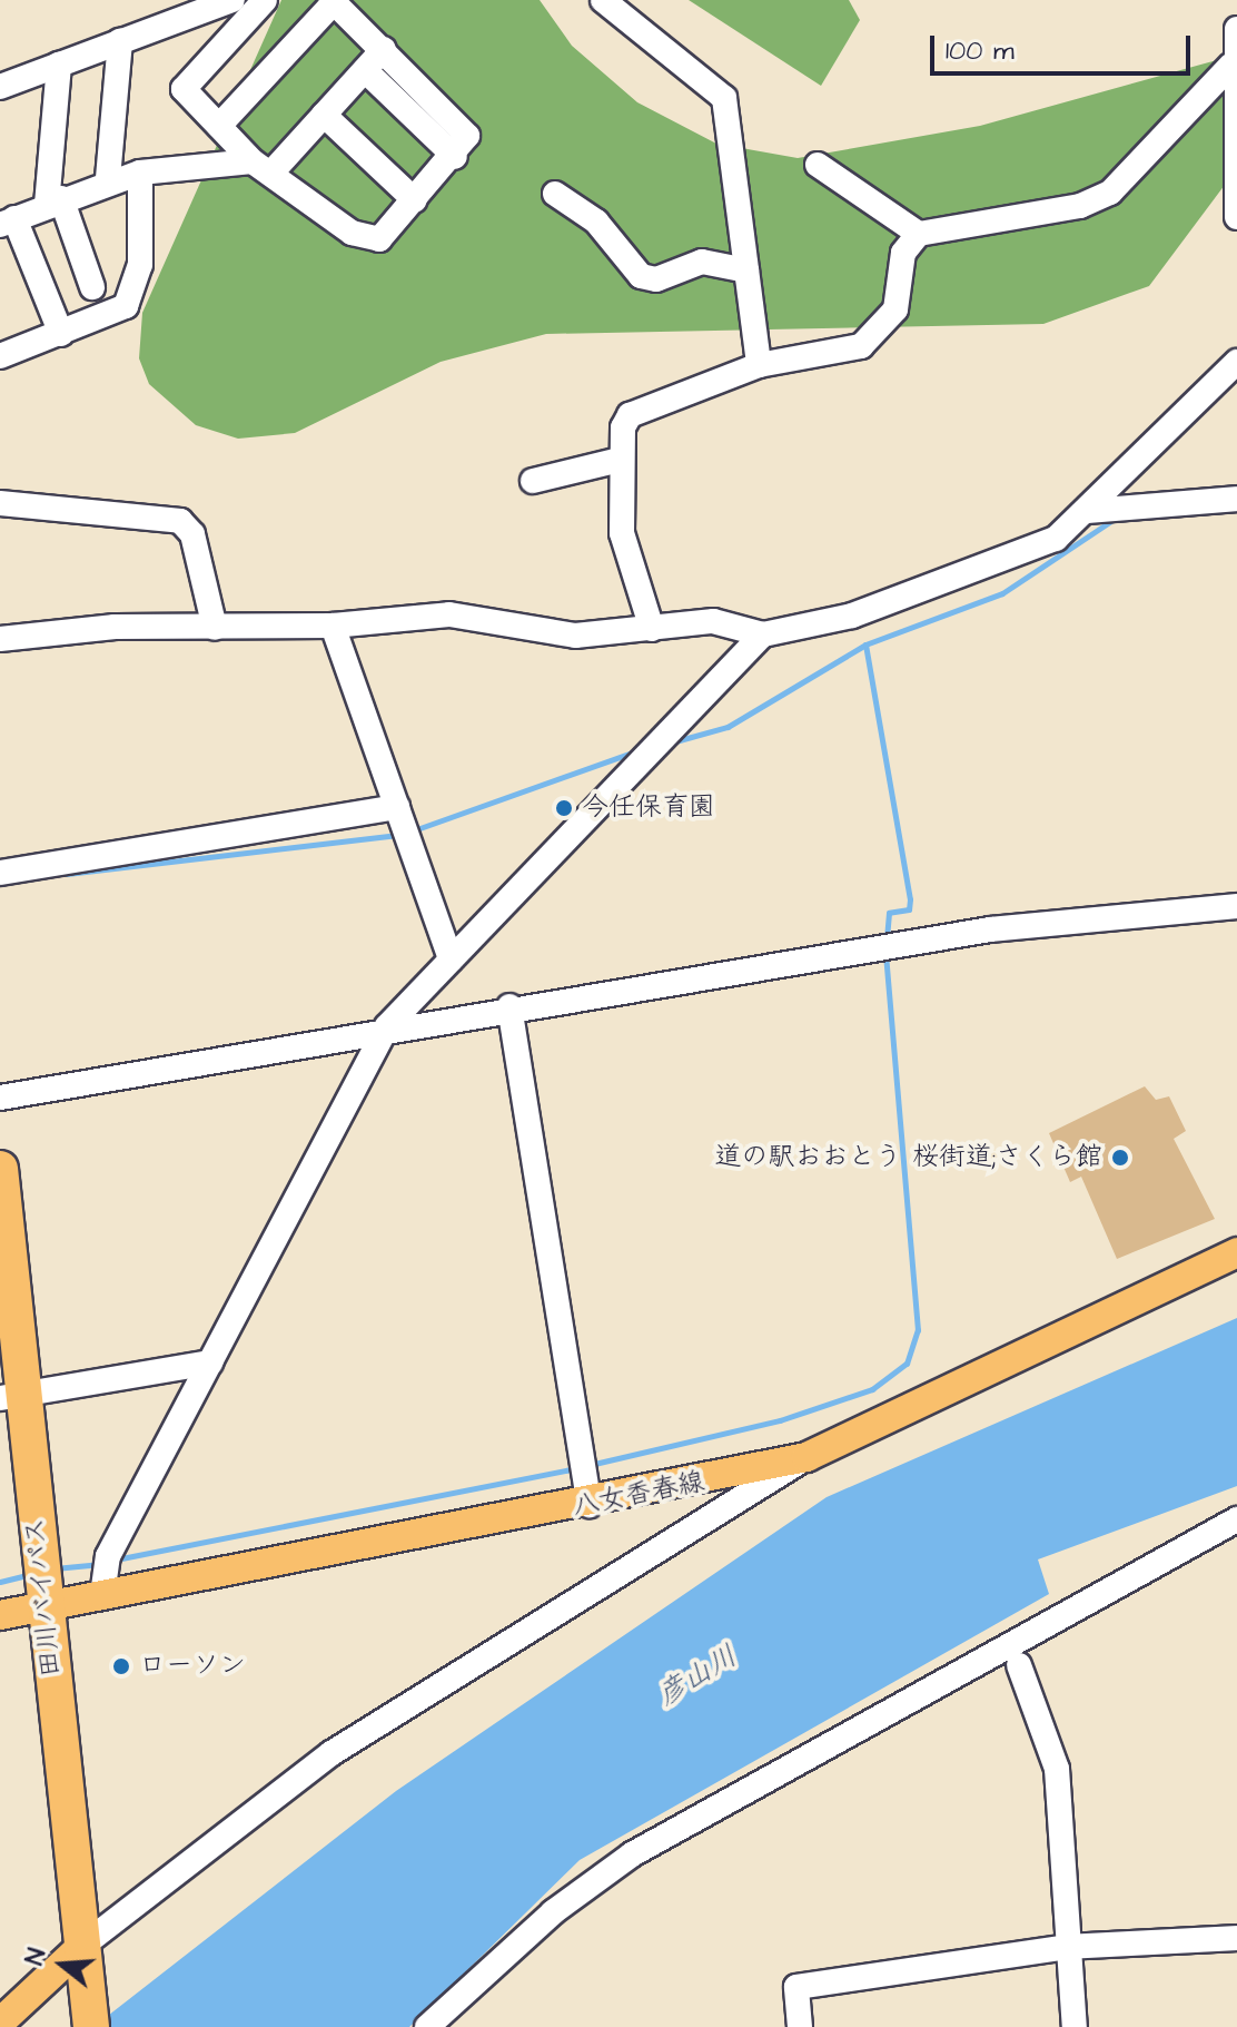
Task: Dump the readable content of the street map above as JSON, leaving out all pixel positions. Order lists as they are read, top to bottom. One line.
{"streets":{"highway":["田川バイパス"],"main road":["八女香春線"]},"crossings":[["八女香春線","田川バイパス"]],"water":["彦山川"],"places":["今任保育園","道の駅おおとう 桜街道;さくら館","ローソン"],"scale_bar":"100 m","north":"left"}
